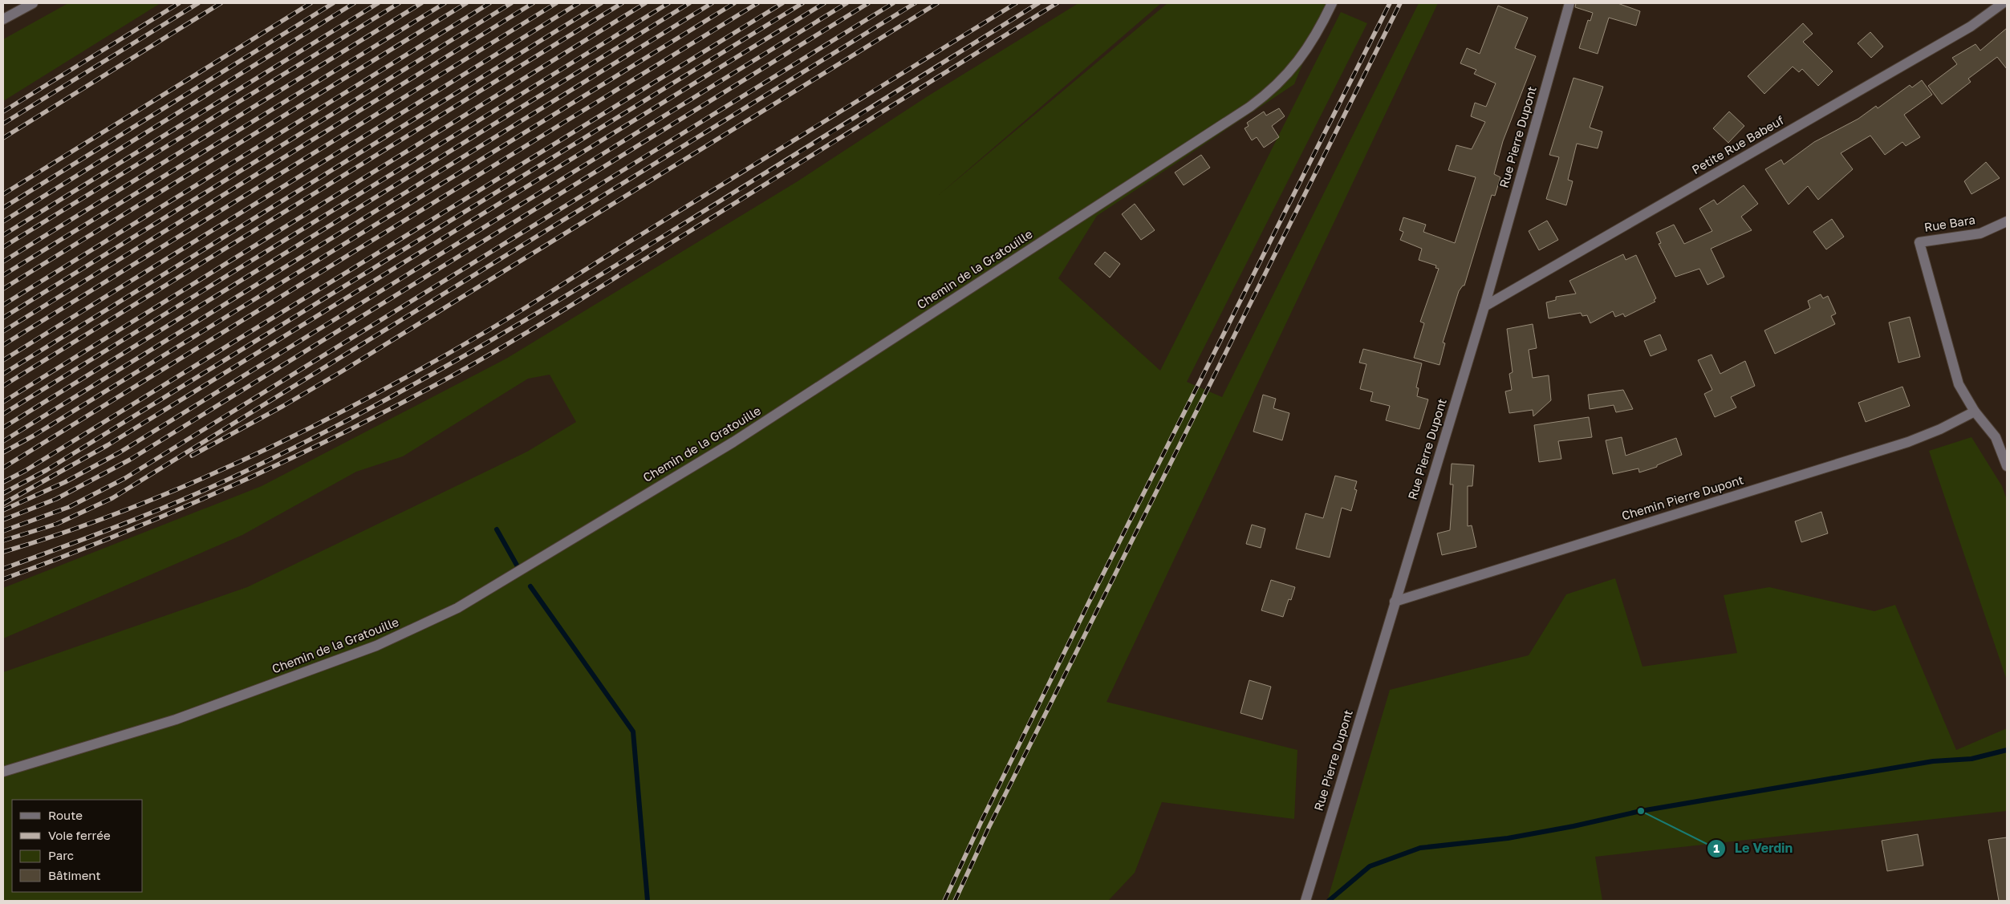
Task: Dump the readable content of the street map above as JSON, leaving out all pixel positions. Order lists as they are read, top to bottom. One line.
{"streets":{"street":["Rue Pierre Dupont","Petite Rue Babeuf","Rue Bara","Chemin de la Gratouille","Chemin Pierre Dupont"]},"crossings":[["Rue Pierre Dupont","Petite Rue Babeuf"],["Rue Pierre Dupont","Chemin Pierre Dupont"],["Rue Bara","Chemin Pierre Dupont"]],"places":["Le Verdin"],"legend":["Route","Voie ferrée","Parc","Bâtiment"]}
